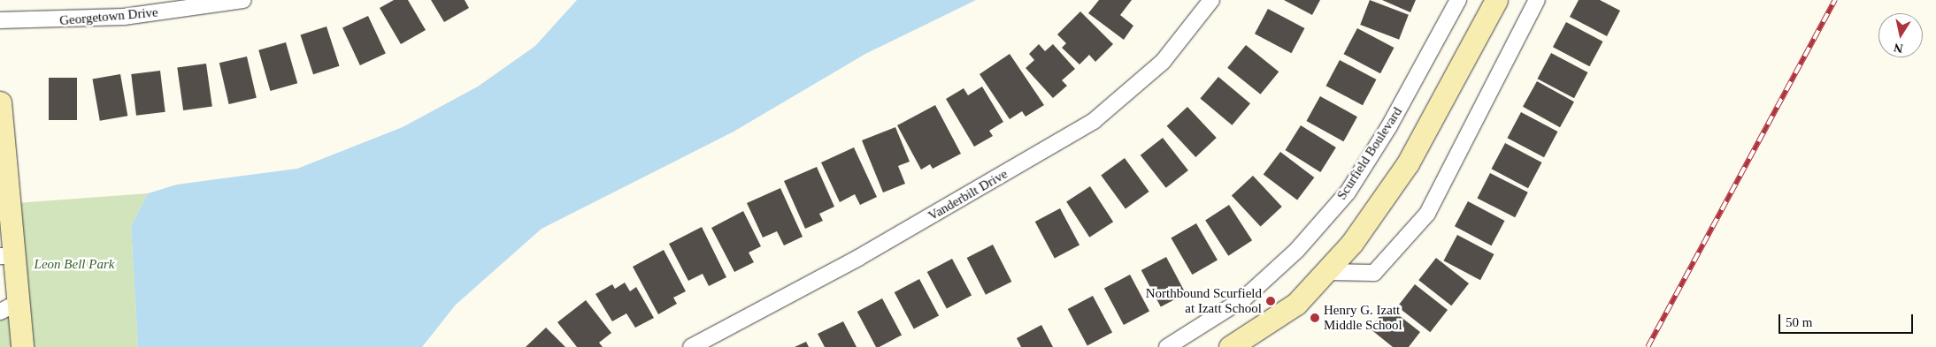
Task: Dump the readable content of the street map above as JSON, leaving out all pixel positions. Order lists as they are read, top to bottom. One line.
{"streets":{"street":["Georgetown Drive","Scurfield Boulevard","Vanderbilt Drive"]},"parks":["Leon Bell Park"],"places":["Northbound Scurfield at Izatt School","Henry G. Izatt Middle School"],"scale_bar":"50 m","north":"bottom"}
